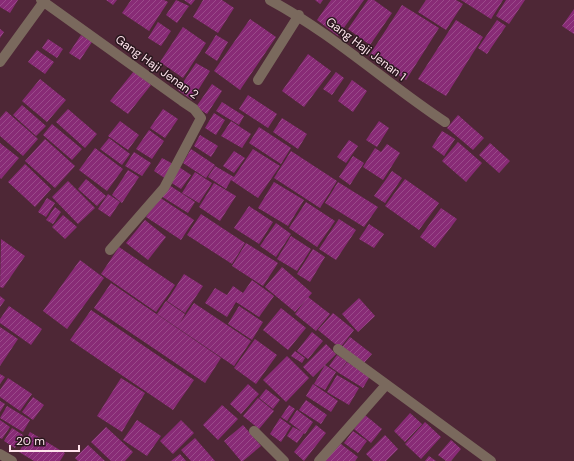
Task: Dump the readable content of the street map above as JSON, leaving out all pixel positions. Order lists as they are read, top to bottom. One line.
{"streets":{"street":["Gang Haji Jenan 1","Gang Haji Jenan 2"]},"scale_bar":"20 m"}
